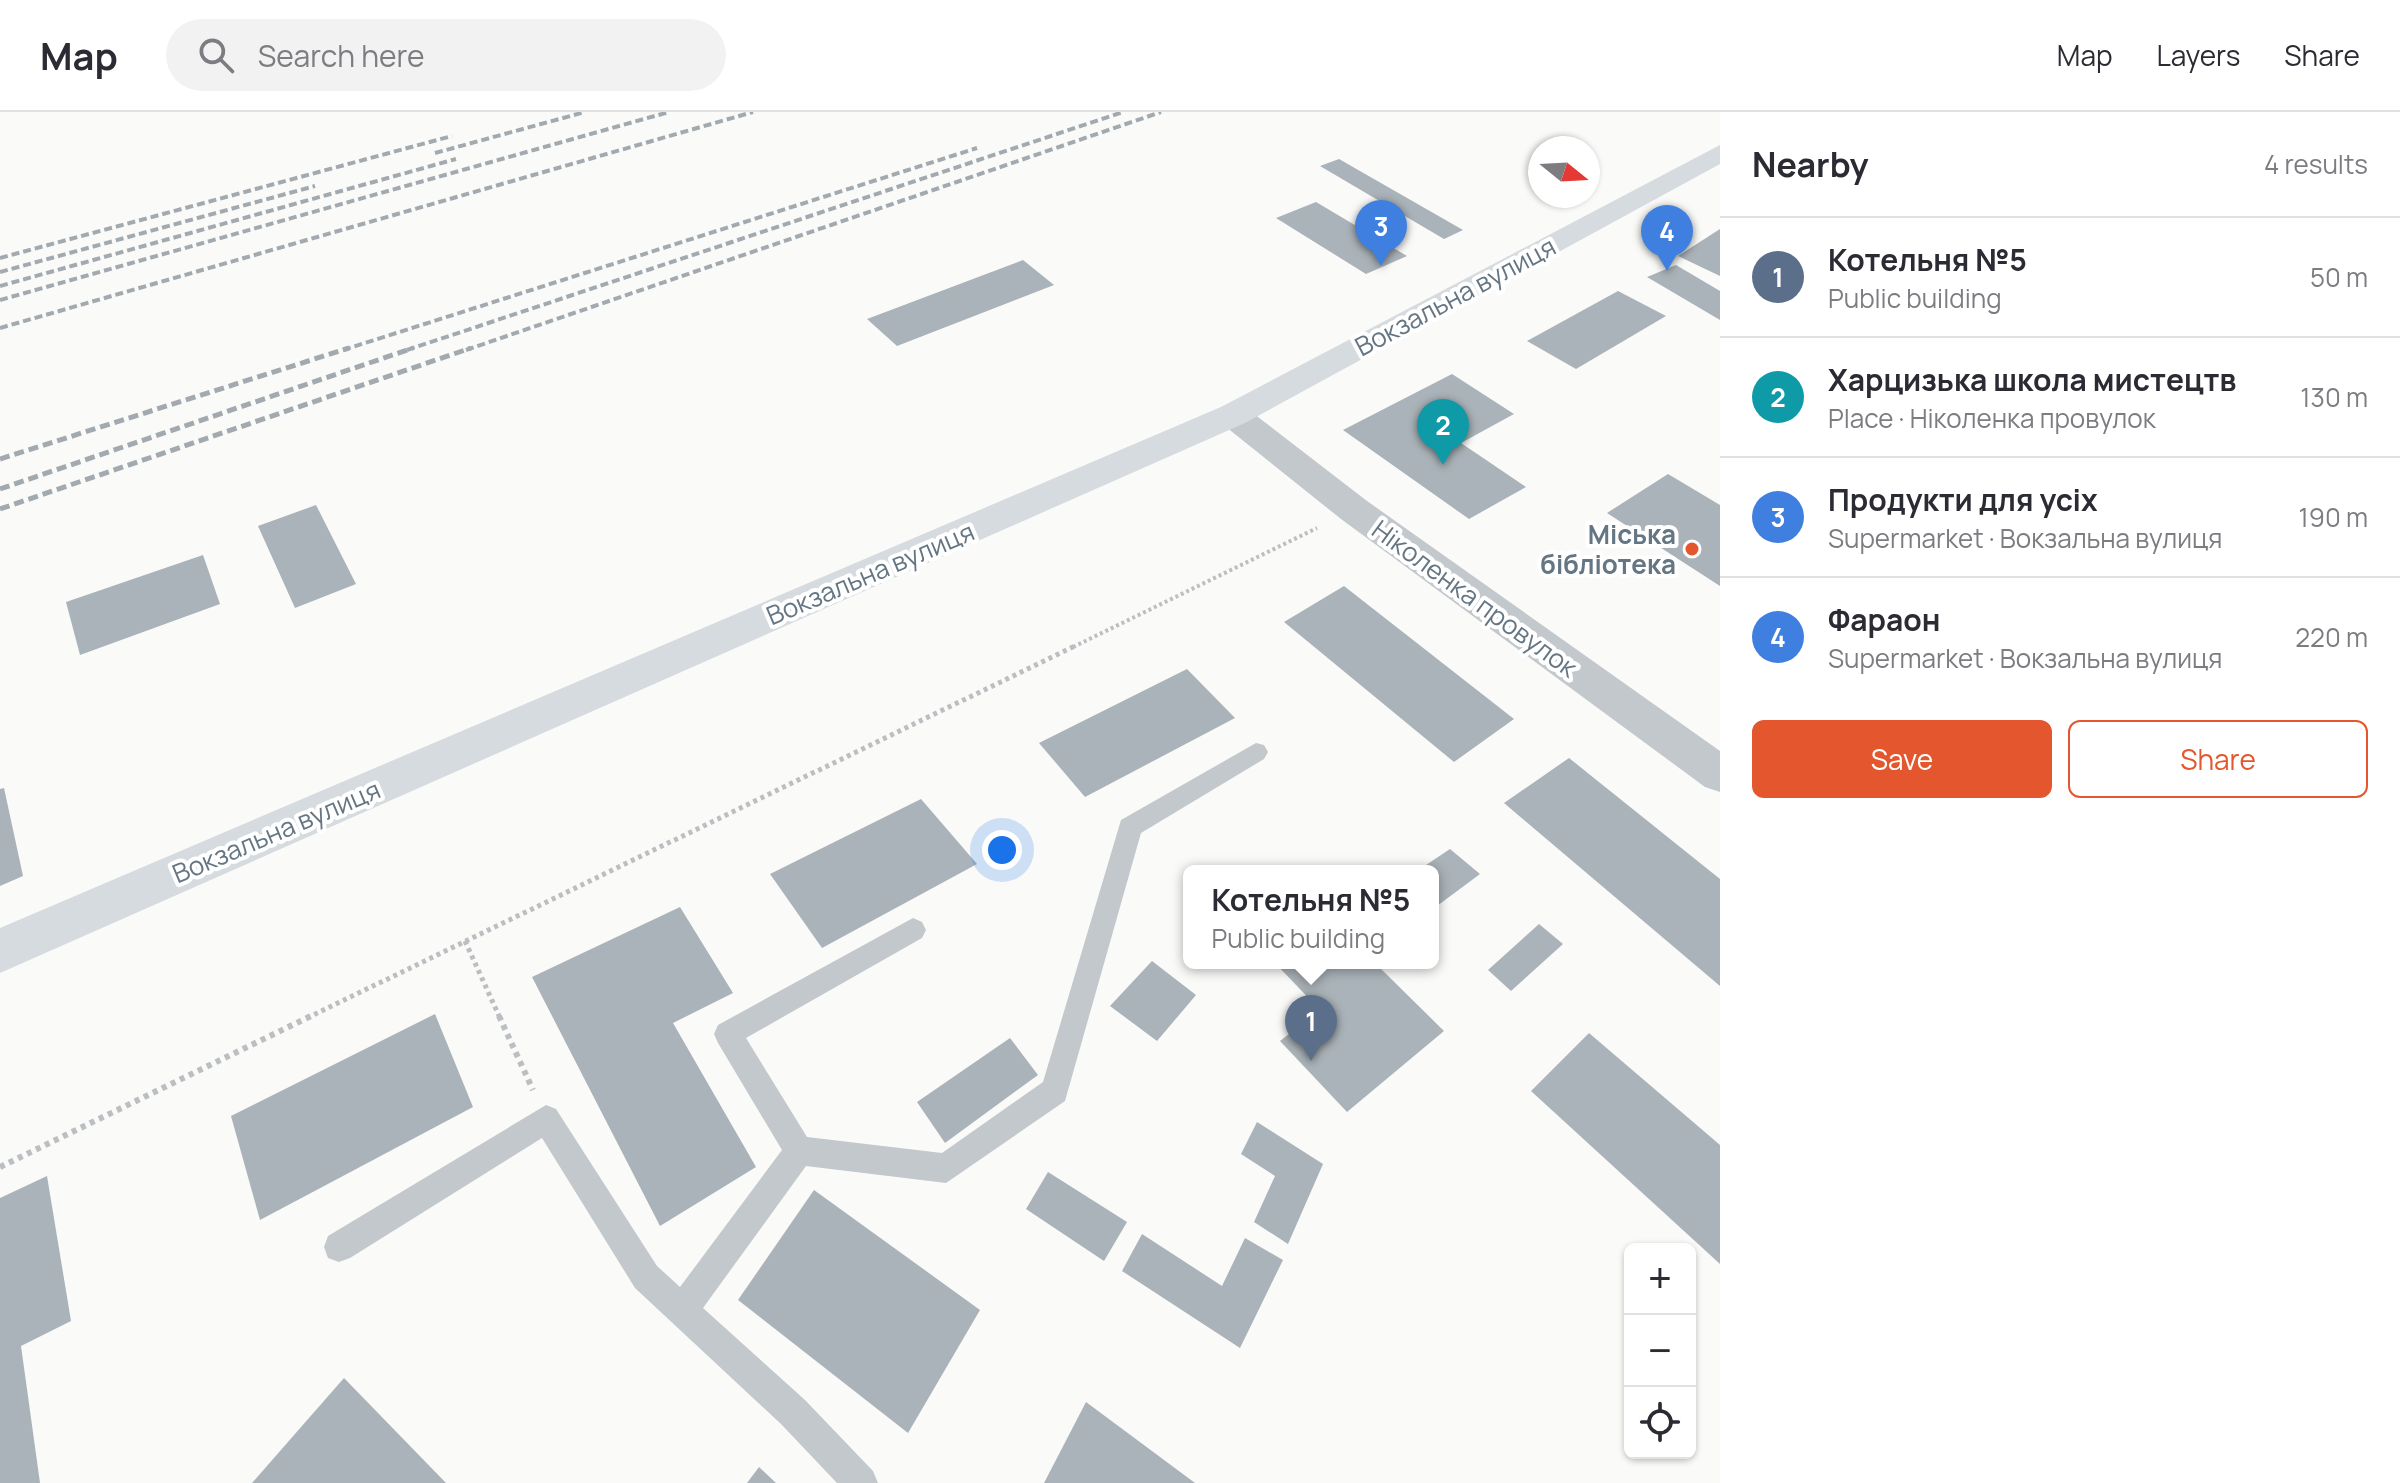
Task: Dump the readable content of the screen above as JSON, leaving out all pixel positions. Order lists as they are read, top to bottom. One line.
{"streets":{"main road":["Вокзальна вулиця"],"street":["Ніколенка провулок"]},"crossings":[["Вокзальна вулиця","Ніколенка провулок"]],"places":["Міська бібліотека"],"north":"right","page":{"header":"Map","search":"Search here","nav":["Map","Layers","Share"],"heading":["Nearby","4 results"],"pins":["3","4","2","1"],"list":[{"mark":"1","name":"Котельня №5","note":"Public building","value":"50 m"},{"mark":"2","name":"Харцизька школа мистецтв","note":"Place · Ніколенка провулок","value":"130 m"},{"mark":"3","name":"Продукти для усіх","note":"Supermarket · Вокзальна вулиця","value":"190 m"},{"mark":"4","name":"Фараон","note":"Supermarket · Вокзальна вулиця","value":"220 m"}],"buttons":["Save","Share"],"popup":["Котельня №5","Public building"],"map_buttons":["+","−"]}}
